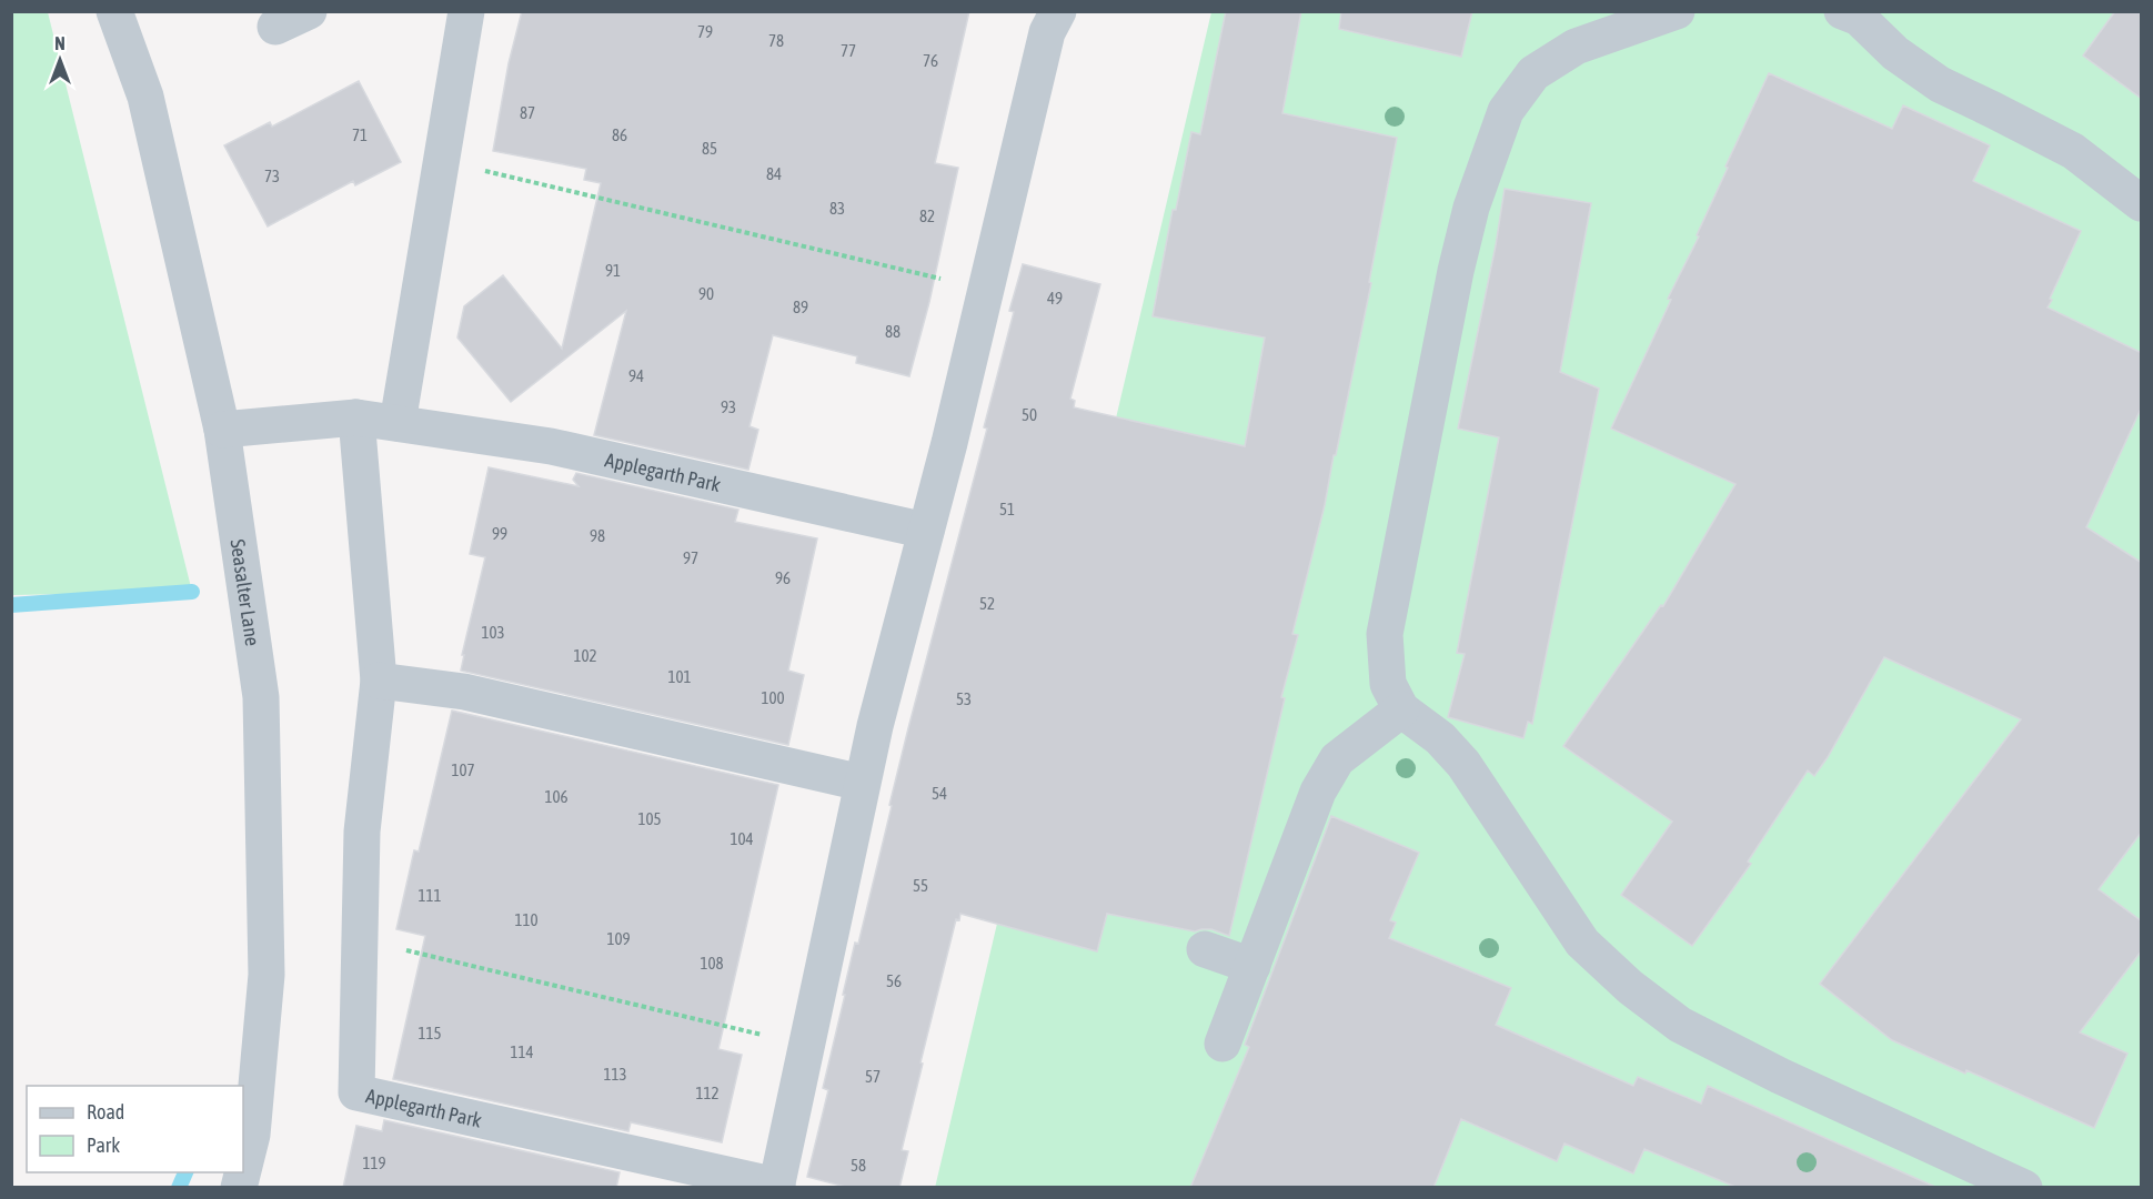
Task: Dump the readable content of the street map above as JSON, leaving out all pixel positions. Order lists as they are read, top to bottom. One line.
{"streets":{"street":["Applegarth Park","Seasalter Lane"]},"crossings":[["Applegarth Park","Seasalter Lane"]],"house_numbers":["79","78","77","76","87","71","86","85","84","73","83","82","91","90","49","89","88","94","93","50","51","99","98","97","96","52","103","102","101","100","53","107","54","106","105","104","55","111","110","109","108","56","115","114","113","57","112","119","58"],"legend":["Road","Park"],"north":"top"}
